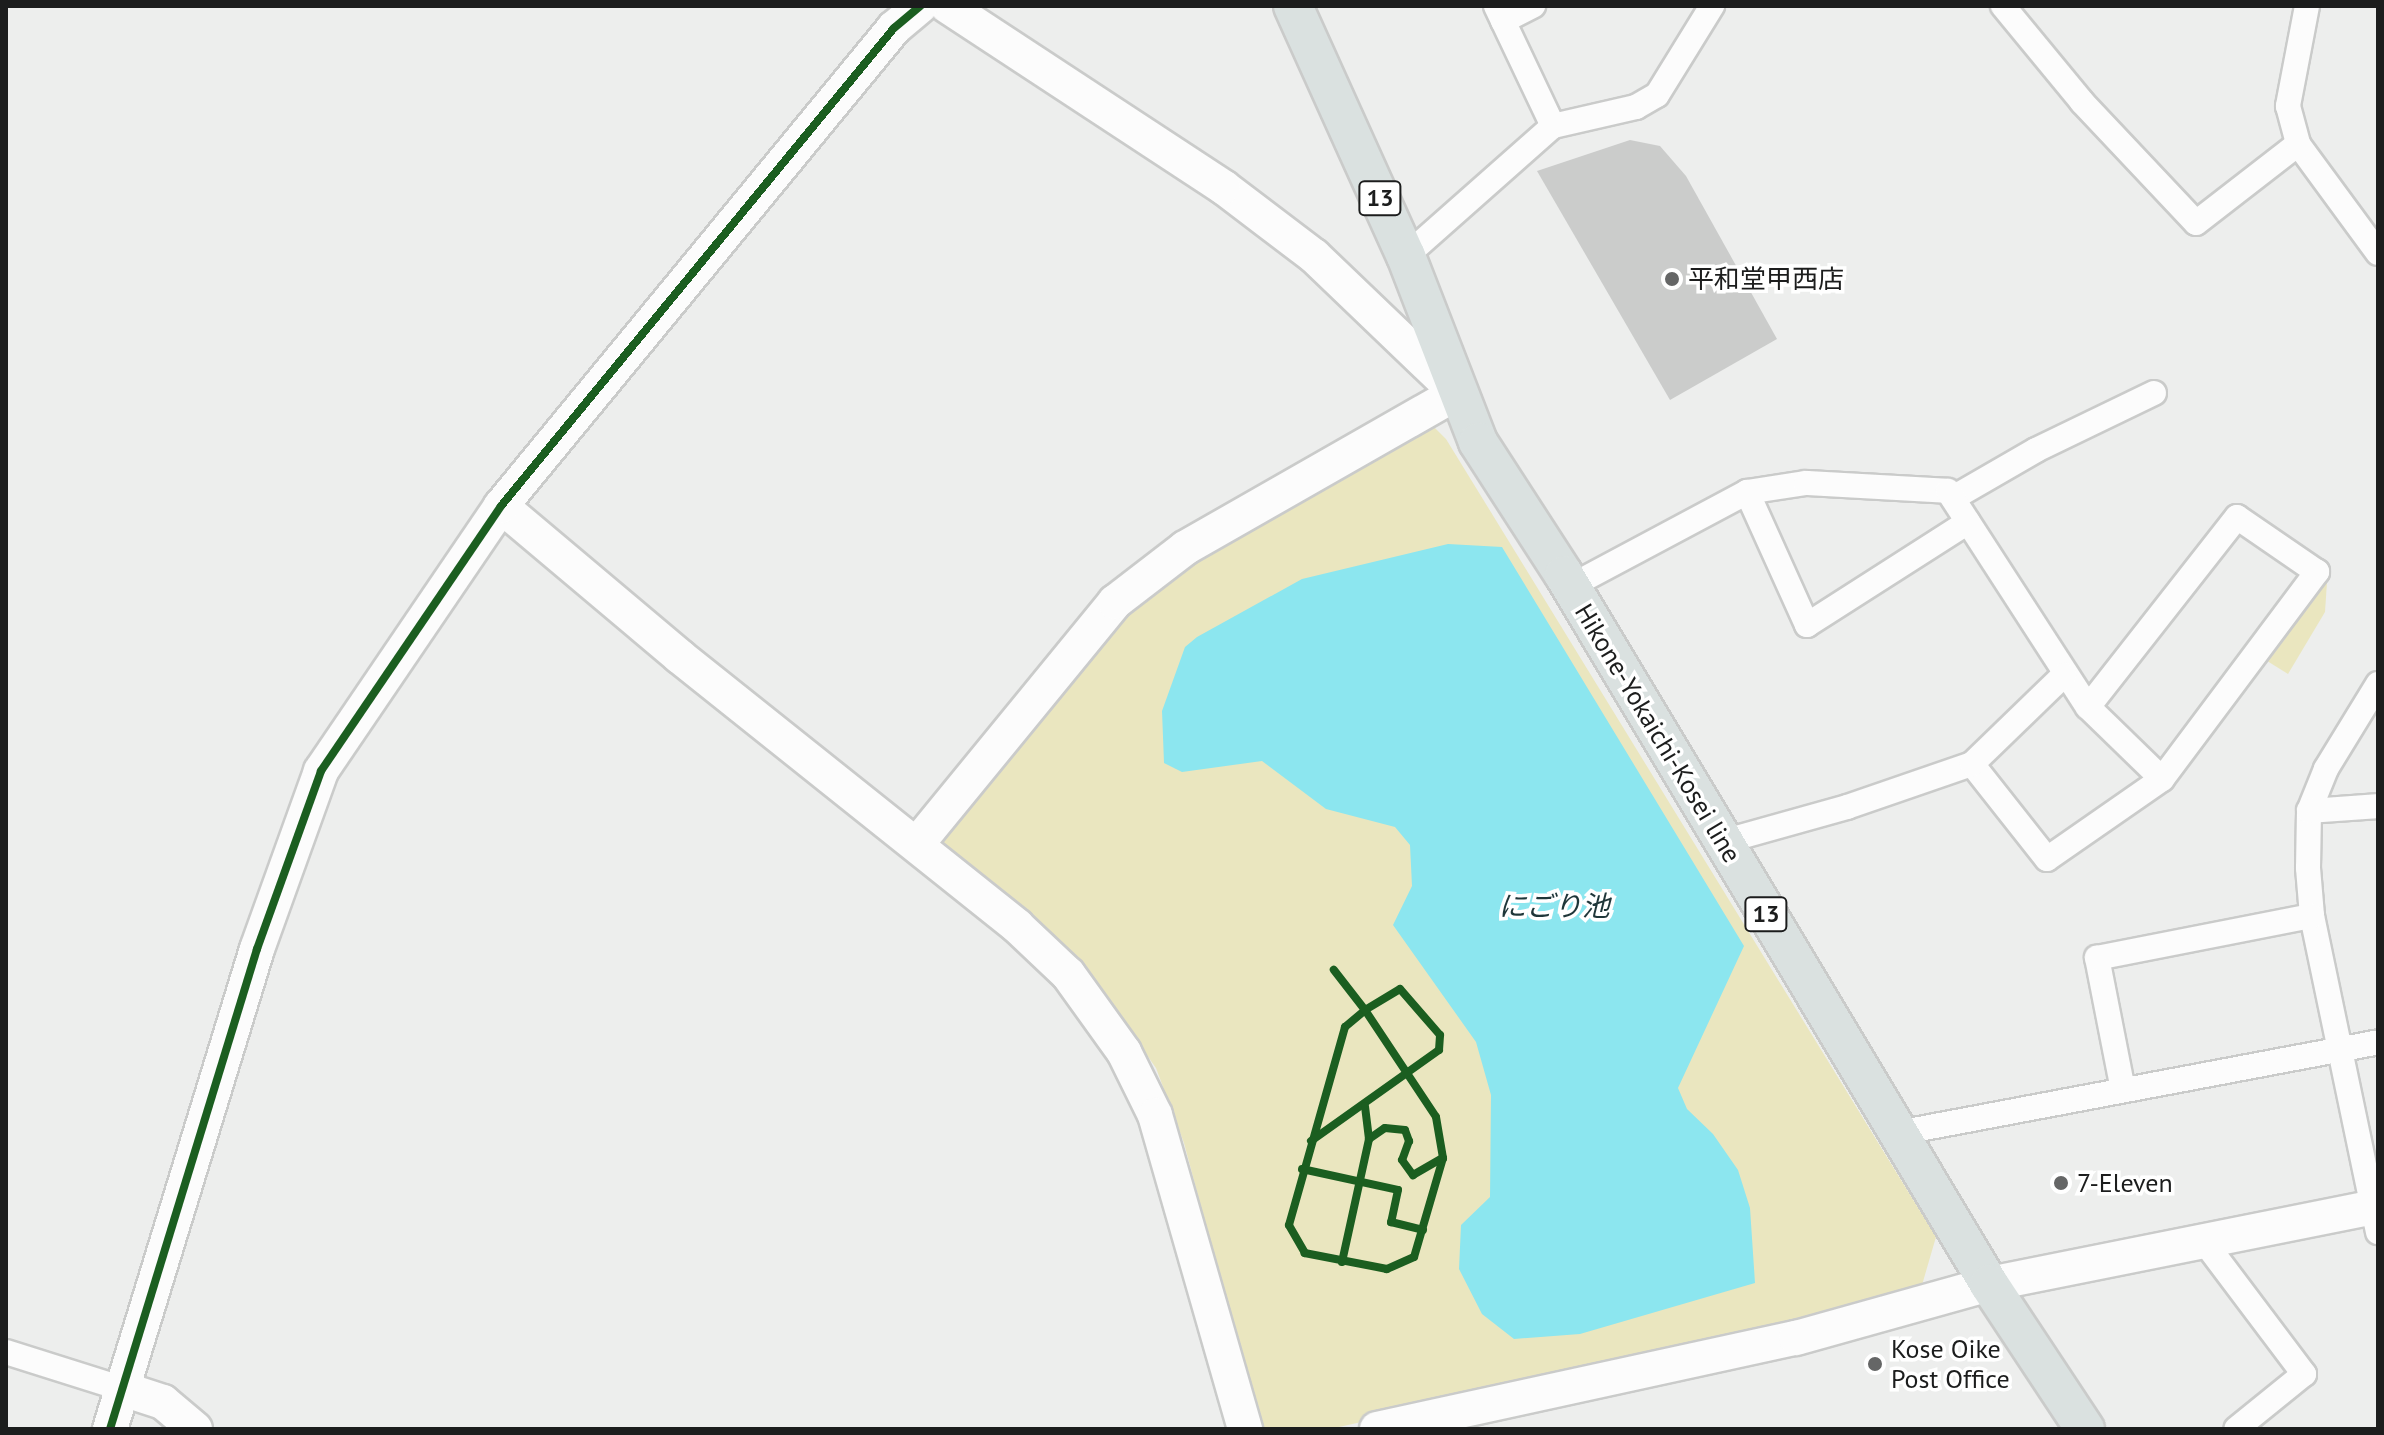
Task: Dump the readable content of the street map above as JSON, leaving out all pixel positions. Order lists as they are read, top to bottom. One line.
{"streets":{"main road":["13","Hikone-Yokaichi-Kosei line"]},"water":["にごり池"],"places":["平和堂甲西店","7-Eleven","Kose Oike Post Office"]}
